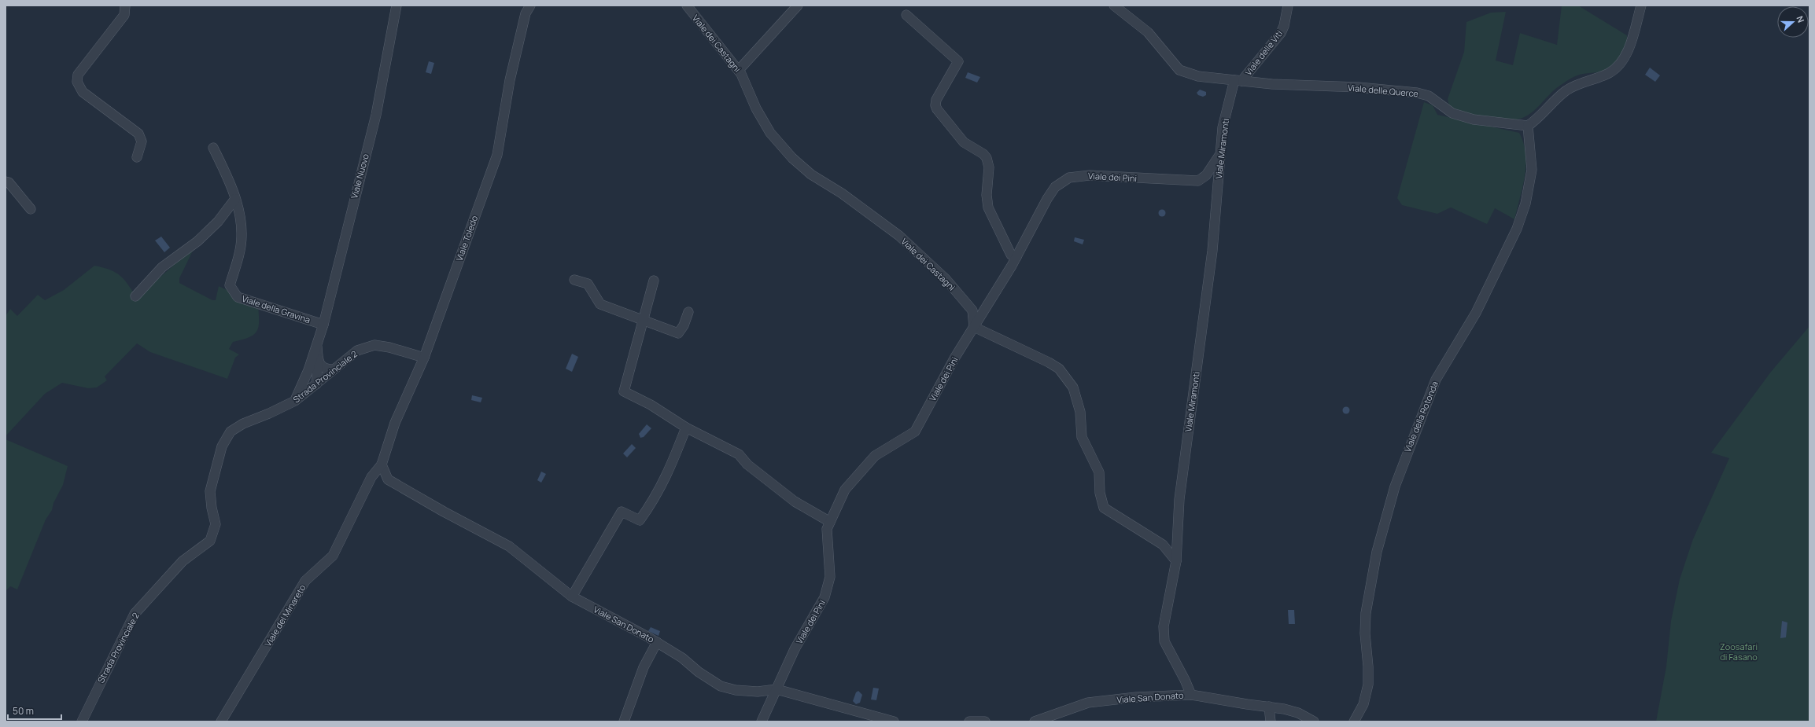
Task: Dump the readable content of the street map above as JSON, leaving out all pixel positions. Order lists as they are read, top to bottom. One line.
{"streets":{"street":["Viale dei Castagni","Viale delle Viti","Viale delle Querce","Viale Miramonti","Viale Nuovo","Viale dei Pini","Viale Toledo","Viale della Gravina","Strada Provinciale 2","Viale della Rotonda","Viale del Minareto","Viale San Donato"]},"crossings":[["Viale dei Castagni","Viale dei Pini"],["Viale delle Viti","Viale delle Querce"],["Viale delle Viti","Viale Miramonti"],["Viale delle Querce","Viale Miramonti"],["Viale delle Querce","Viale della Rotonda"],["Viale Miramonti","Viale dei Pini"],["Viale Miramonti","Viale San Donato"],["Viale Nuovo","Viale della Gravina"],["Viale Nuovo","Strada Provinciale 2"],["Viale dei Pini","Viale San Donato"],["Viale Toledo","Strada Provinciale 2"],["Viale Toledo","Viale del Minareto"],["Viale Toledo","Viale San Donato"],["Viale del Minareto","Viale San Donato"]],"parks":["Zoosafari di Fasano"],"scale_bar":"50 m","north":"right"}
